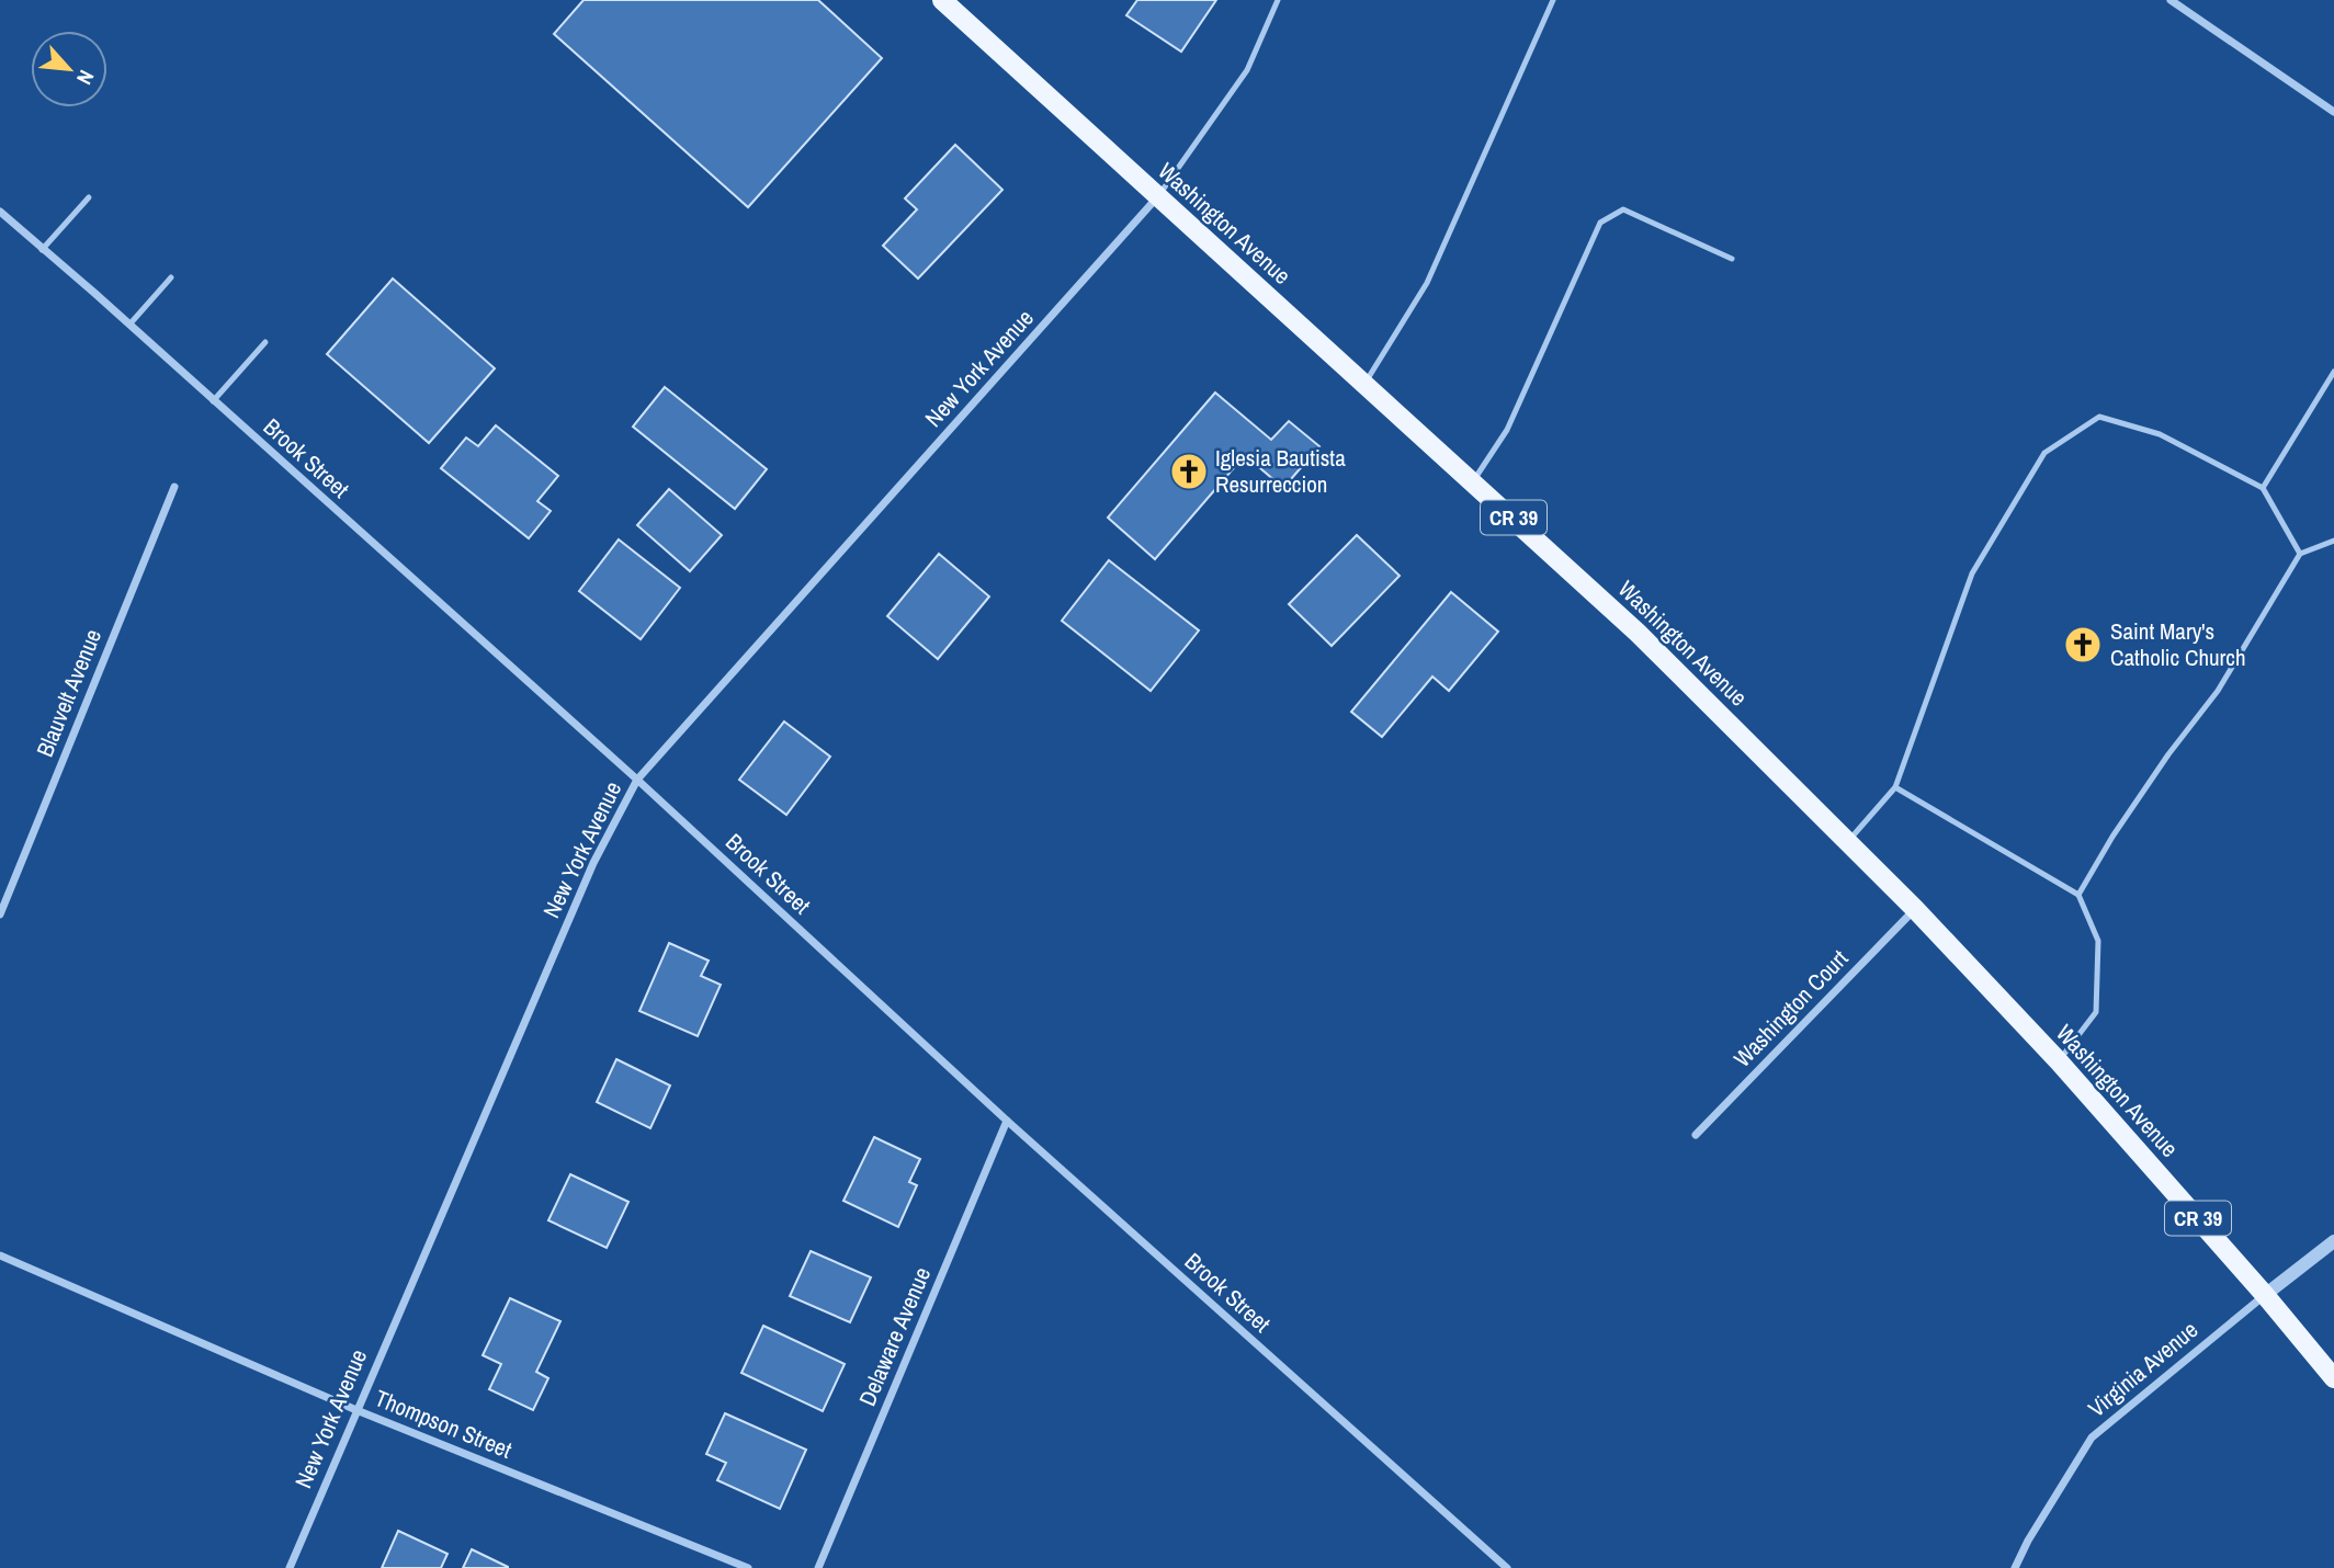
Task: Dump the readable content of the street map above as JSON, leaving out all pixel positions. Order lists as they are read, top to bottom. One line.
{"streets":{"main road":["Washington Avenue","CR 39"],"street":["New York Avenue","Brook Street","Blauvelt Avenue","Washington Court","Delaware Avenue","Virginia Avenue","Thompson Street"]},"crossings":[["Washington Avenue","New York Avenue"],["Washington Avenue","Washington Court"],["Washington Avenue","Virginia Avenue"],["New York Avenue","Brook Street"],["New York Avenue","Thompson Street"],["Brook Street","Delaware Avenue"]],"places":{"church":["Iglesia Bautista Resurreccion","Saint Mary's Catholic Church"]},"north":"bottom right"}
